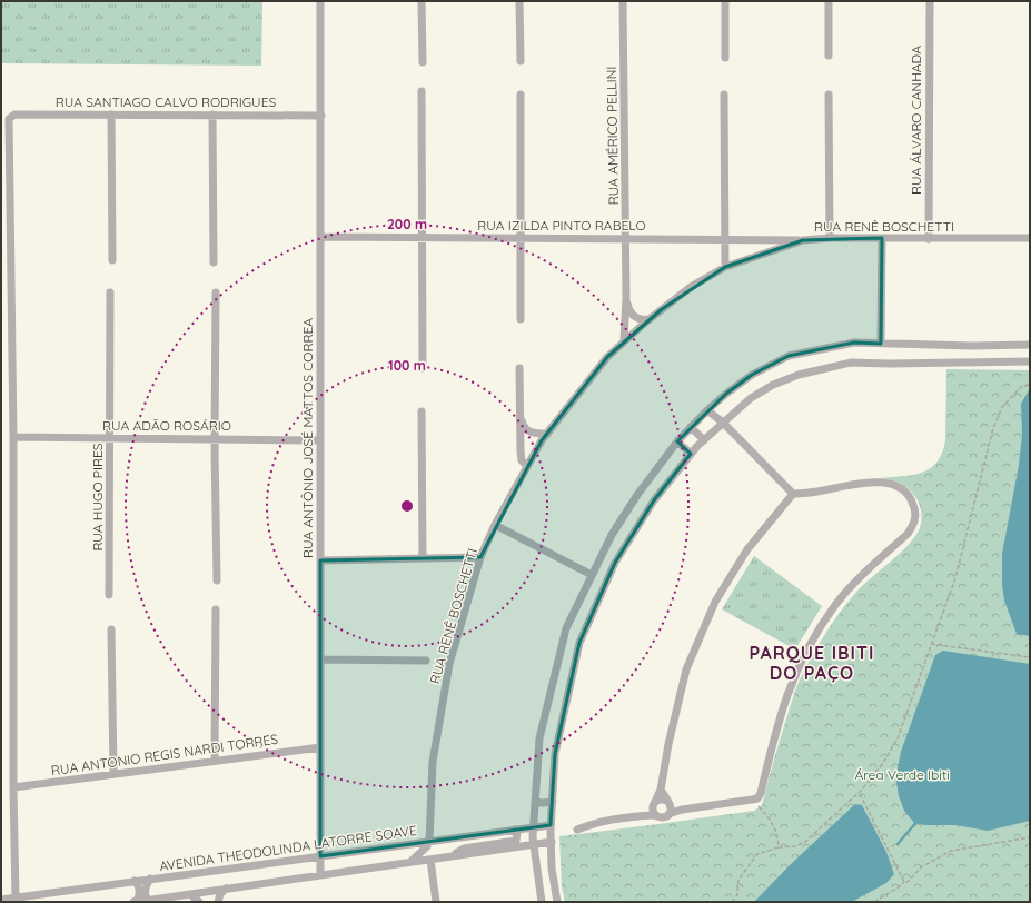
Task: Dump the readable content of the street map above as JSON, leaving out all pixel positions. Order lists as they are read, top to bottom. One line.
{"streets":{"street":["RUA SANTIAGO CALVO RODRIGUES","RUA ÁLVARO CANHADA","RUA AMÉRICO PELLINI","RUA IZILDA PINTO RABELO","RUA RENÊ BOSCHETTI","RUA ADÃO ROSÁRIO","RUA ANTÔNIO JOSÉ MATTOS CORREA","RUA HUGO PIRES","RUA ANTONIO REGIS NARDI TORRES","AVENIDA THEODOLINDA LATORRE SOAVE"]},"crossings":[["RUA SANTIAGO CALVO RODRIGUES","RUA ADÃO ROSÁRIO"],["RUA SANTIAGO CALVO RODRIGUES","RUA ANTÔNIO JOSÉ MATTOS CORREA"],["RUA ÁLVARO CANHADA","RUA RENÊ BOSCHETTI"],["RUA AMÉRICO PELLINI","RUA IZILDA PINTO RABELO"],["RUA AMÉRICO PELLINI","RUA RENÊ BOSCHETTI"],["RUA IZILDA PINTO RABELO","RUA RENÊ BOSCHETTI"],["RUA IZILDA PINTO RABELO","RUA ANTÔNIO JOSÉ MATTOS CORREA"],["RUA RENÊ BOSCHETTI","AVENIDA THEODOLINDA LATORRE SOAVE"],["RUA ADÃO ROSÁRIO","RUA ANTÔNIO JOSÉ MATTOS CORREA"],["RUA ADÃO ROSÁRIO","RUA HUGO PIRES"],["RUA ANTÔNIO JOSÉ MATTOS CORREA","RUA ANTONIO REGIS NARDI TORRES"],["RUA ANTÔNIO JOSÉ MATTOS CORREA","AVENIDA THEODOLINDA LATORRE SOAVE"]],"districts":["PARQUE IBITI DO PAÇO"],"parks":["Área Verde Ibiti"],"rings":["200 m","100 m"]}
